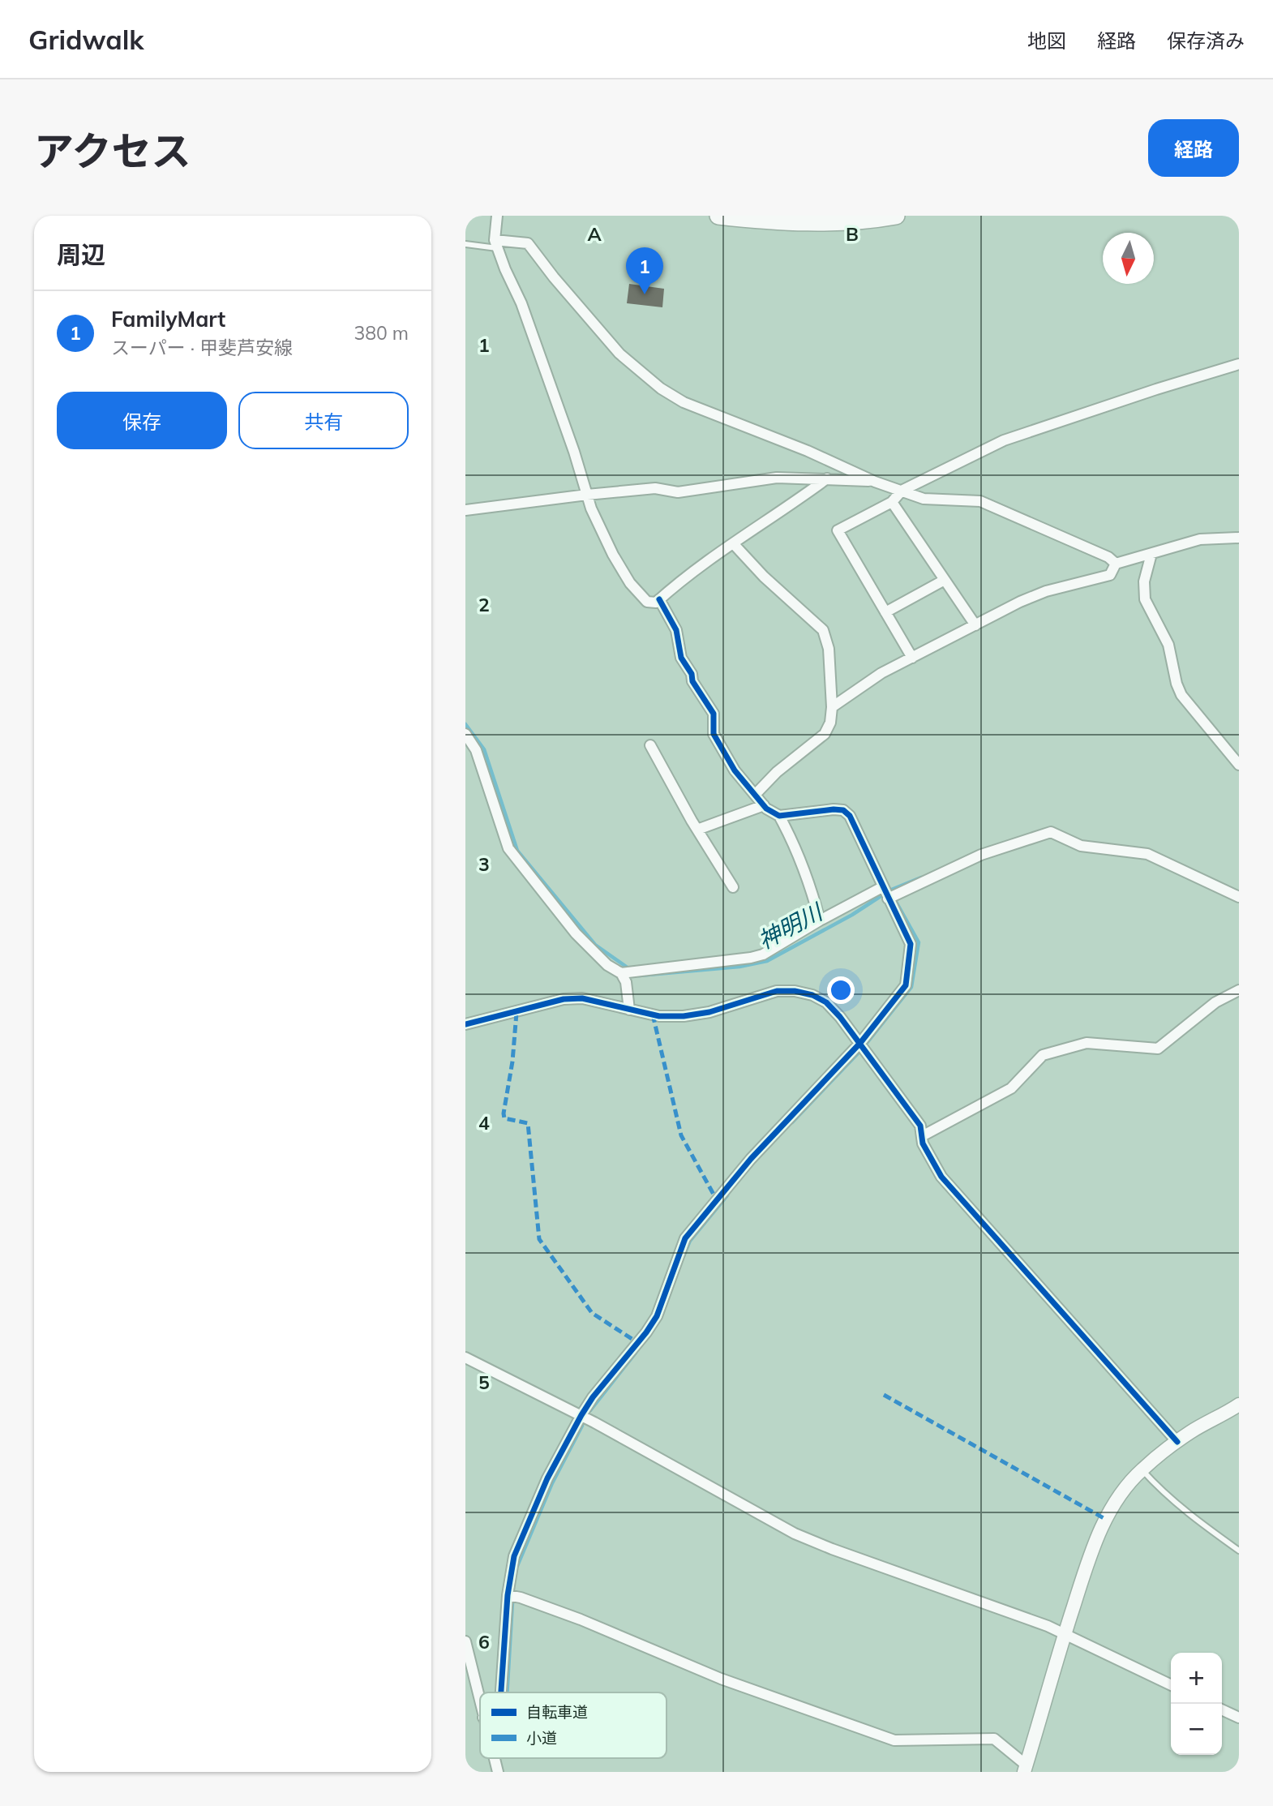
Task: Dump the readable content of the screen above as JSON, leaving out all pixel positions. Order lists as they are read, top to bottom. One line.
{"water":["神明川"],"legend":["自転車道","小道"],"north":"bottom","page":{"header":"Gridwalk","nav":["地図","経路","保存済み"],"title":"アクセス","buttons":["経路",["保存","共有"]],"heading":"周辺","pins":"1","list":[{"mark":"1","name":"FamilyMart","note":"スーパー · 甲斐芦安線","value":"380 m"}],"map_buttons":["+","−"]},"grid":{"columns":["A","B"],"rows":["1","2","3","4","5","6"]}}
